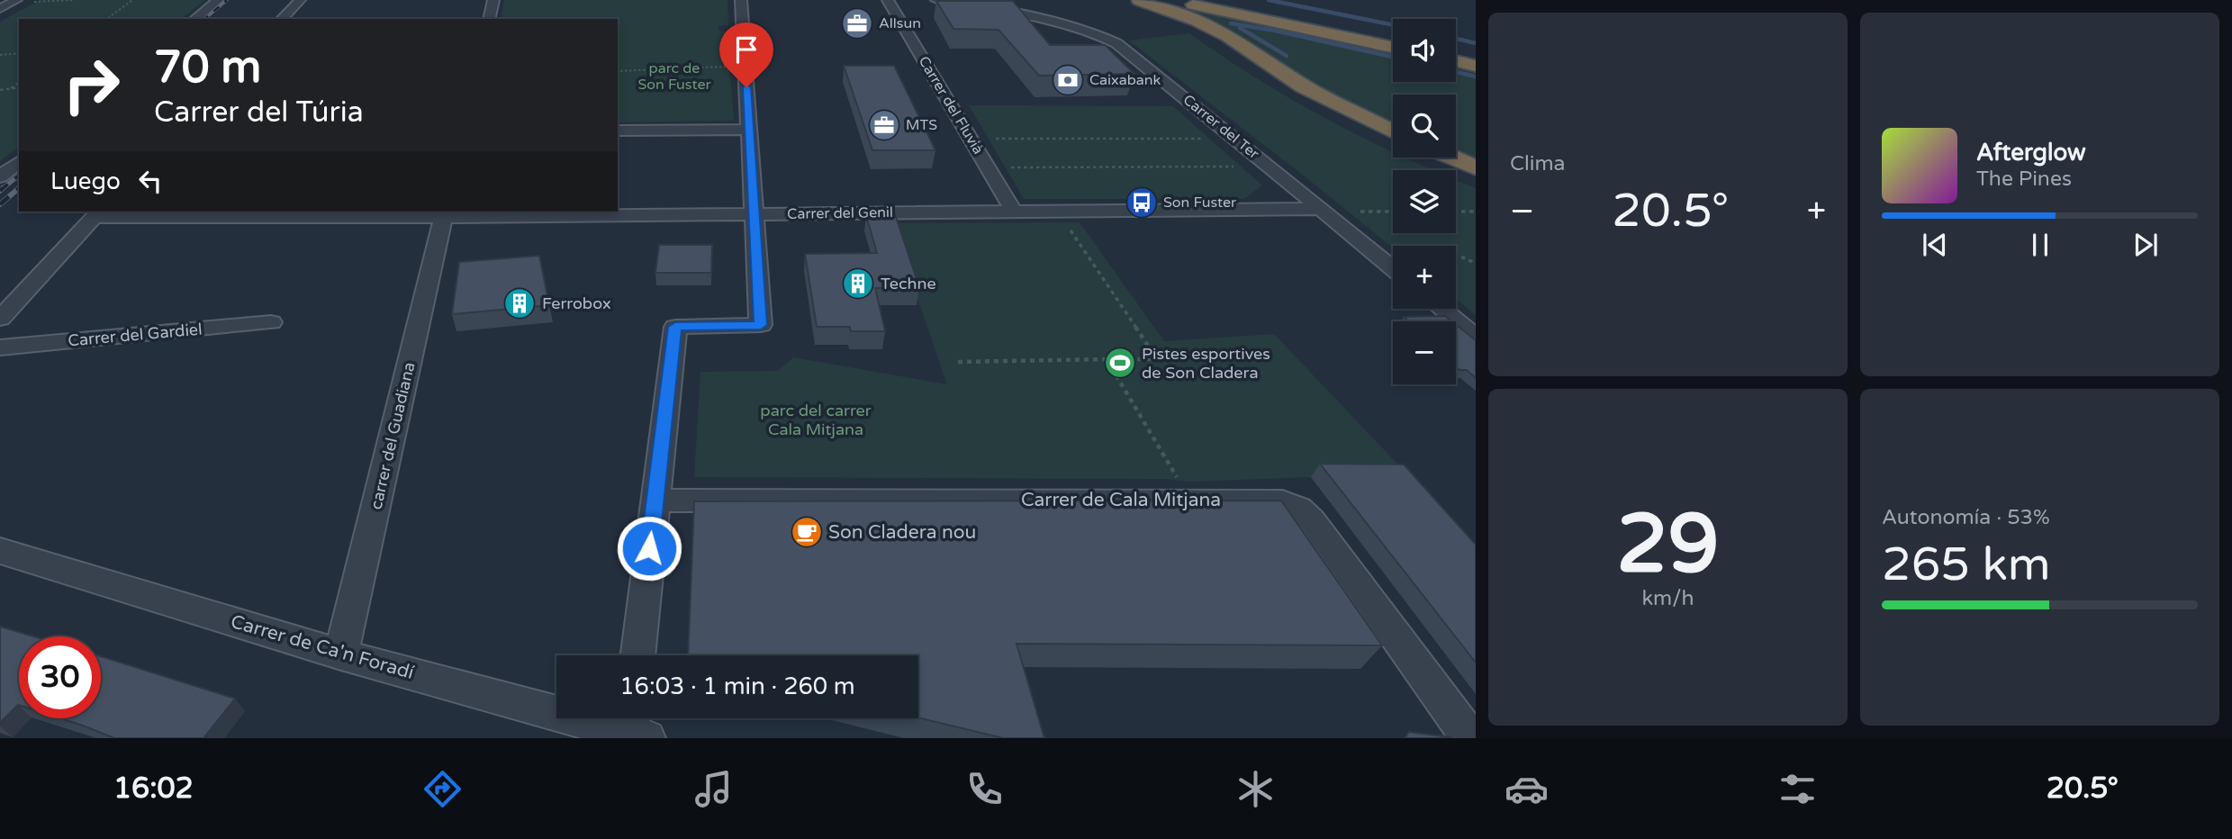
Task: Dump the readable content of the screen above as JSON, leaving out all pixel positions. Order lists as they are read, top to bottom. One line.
{"streets":{"street":["Carrer del Fluvià","Carrer del Ter","Carrer del Genil","Carrer del Gardiel","carrer del Guadiana","Carrer de Cala Mitjana","Carrer de Ca'n Foradí"]},"crossings":[["Carrer del Fluvià","Carrer del Genil"],["Carrer del Ter","Carrer del Genil"],["Carrer del Genil","carrer del Guadiana"],["carrer del Guadiana","Carrer de Ca'n Foradí"]],"parks":["parc de Son Fuster","parc del carrer Cala Mitjana"],"places":{"office":["Allsun","MTS"],"bank":["Caixabank"],"bus stop":["Son Fuster"],"building":["Techne","Ferrobox"],"sports":["Pistes esportives de Son Cladera"],"cafe":["Son Cladera nou"]},"page":{"tile":["Clima",["29","km/h"],["Autonomía · 53%","265 km"]],"map_buttons":["+","−"],"turn":["70 m","Carrer del Túria"],"song":["Afterglow","The Pines"],"then":"Luego","heat":["−","20.5°","+"],"limit":"30","trip":"16:03 · 1 min · 260 m","tabs":["16:02","20.5°"]}}
